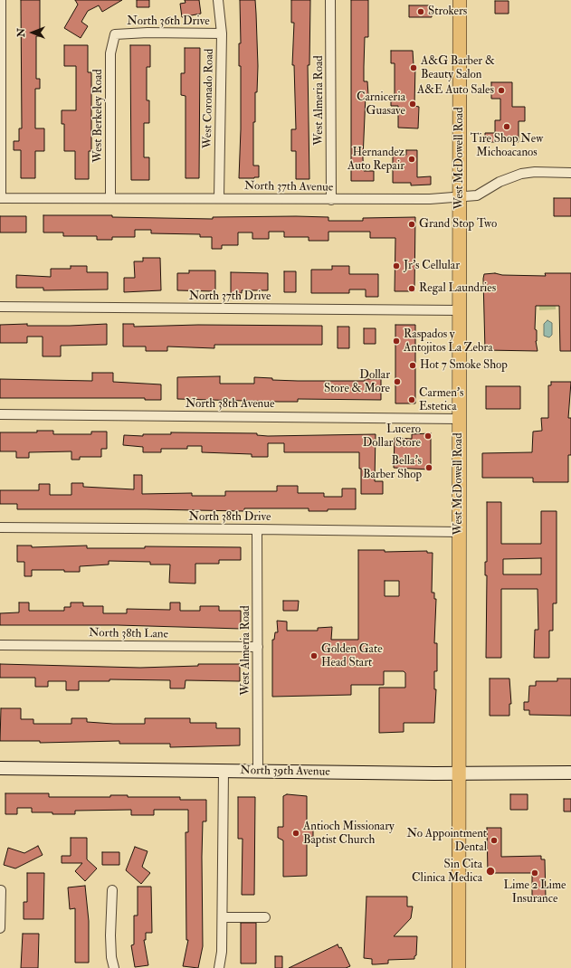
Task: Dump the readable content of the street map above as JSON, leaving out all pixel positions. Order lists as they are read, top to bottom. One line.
{"streets":{"main road":["West McDowell Road"],"street":["North 36th Drive","West Coronado Road","West Almeria Road","West Berkeley Road","North 37th Avenue","North 37th Drive","North 38th Avenue","North 38th Drive","North 38th Lane","North 39th Avenue"]},"crossings":[["North 36th Drive","West Coronado Road"],["North 36th Drive","West Berkeley Road"],["West Coronado Road","North 37th Avenue"],["West Almeria Road","North 37th Avenue"],["West Almeria Road","North 38th Drive"],["West Almeria Road","North 38th Lane"],["West Almeria Road","North 39th Avenue"],["West Berkeley Road","North 37th Avenue"],["West McDowell Road","North 37th Avenue"],["West McDowell Road","North 37th Drive"],["West McDowell Road","North 38th Avenue"],["West McDowell Road","North 38th Drive"],["West McDowell Road","North 39th Avenue"]],"places":["Strokers","A&G Barber & Beauty Salon","A&E Auto Sales","Carniceria Guasave","Tire Shop New Michoacanos","Hernandez Auto Repair","Grand Stop Two","Jr's Cellular","Regal Laundries","Raspados y Antojitos La Zebra","Hot 7 Smoke Shop","Dollar Store & More","Carmen's Estetica","Lucero Dollar Store","Bella's Barber Shop","Golden Gate Head Start","Antioch Missionary Baptist Church","No Appointment Dental","Sin Cita Clinica Medica","Lime 2 Lime Insurance"],"north":"left"}
